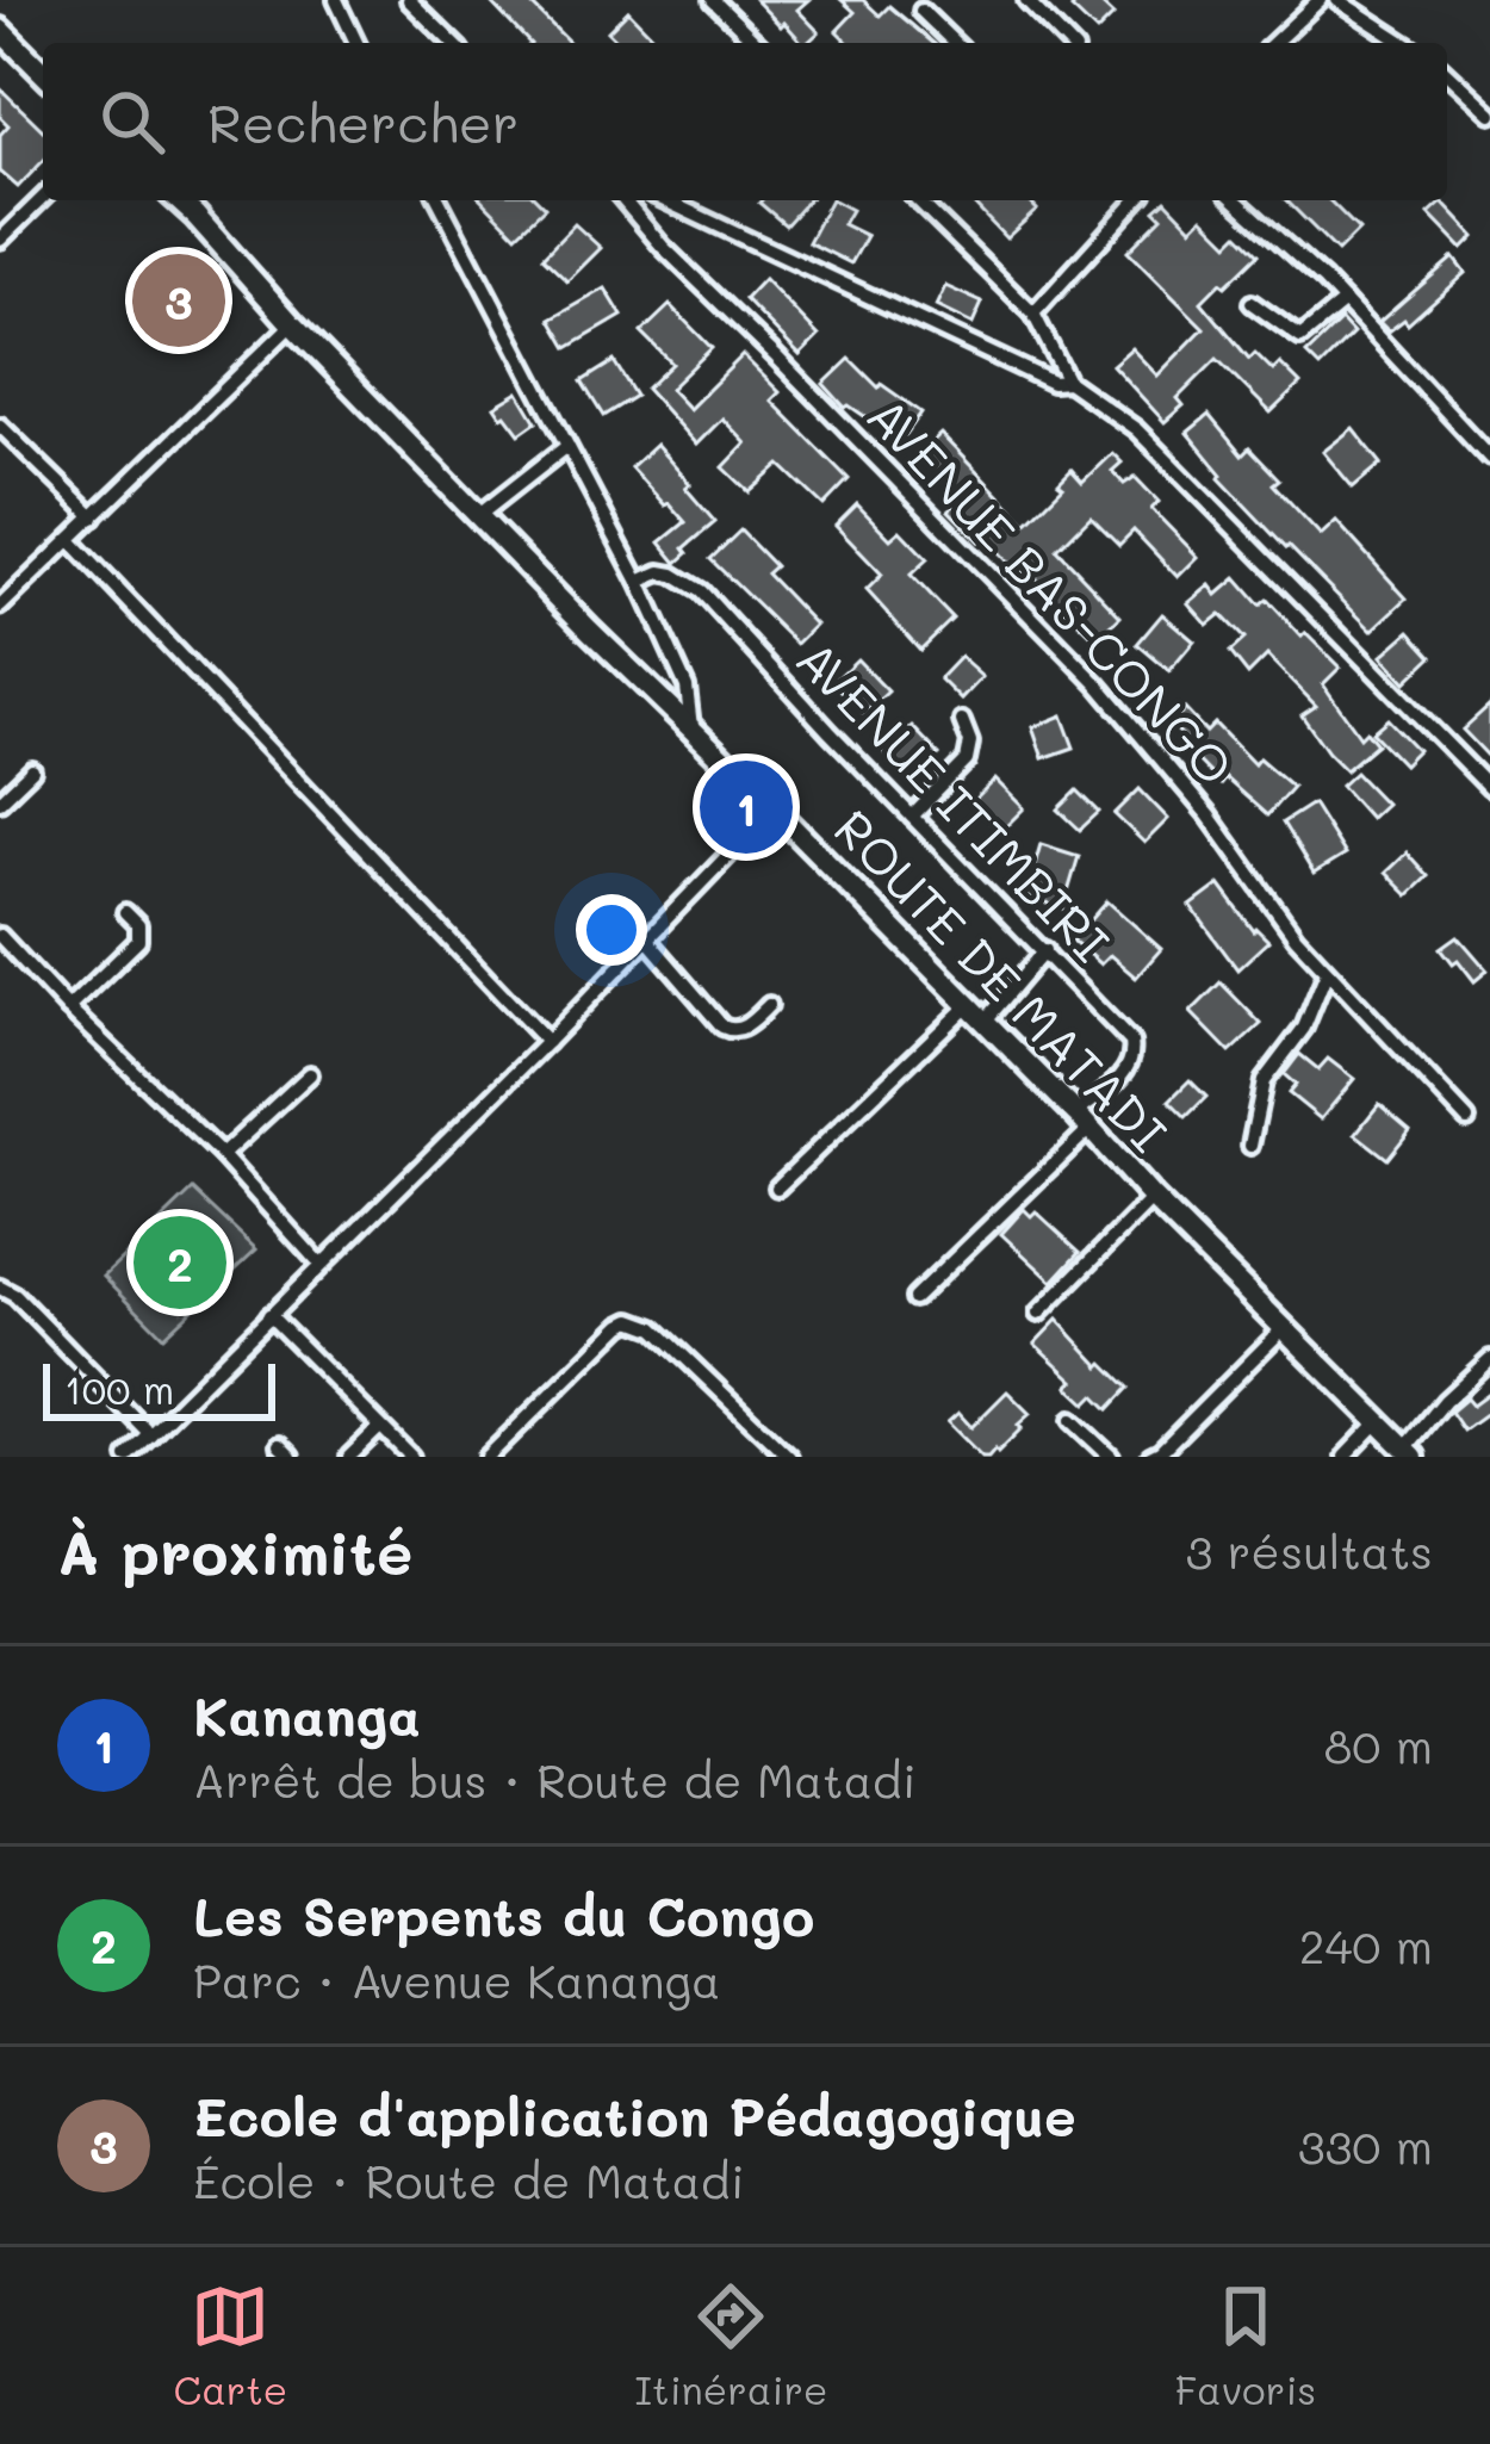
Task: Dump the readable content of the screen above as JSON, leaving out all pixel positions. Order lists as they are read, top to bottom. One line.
{"streets":{"main road":["ROUTE DE MATADI"],"street":["AVENUE BAS-CONGO","AVENUE ITIMBIRI"]},"crossings":[["AVENUE ITIMBIRI","ROUTE DE MATADI"]],"scale_bar":"100 m","page":{"search":"Rechercher","pins":["3","1","2"],"scale":"100 m","heading":["À proximité","3 résultats"],"list":[{"mark":"1","name":"Kananga","note":"Arrêt de bus · Route de Matadi","value":"80 m"},{"mark":"2","name":"Les Serpents du Congo","note":"Parc · Avenue Kananga","value":"240 m"},{"mark":"3","name":"Ecole d'application Pédagogique","note":"École · Route de Matadi","value":"330 m"}],"nav":["Carte","Itinéraire","Favoris"]}}
